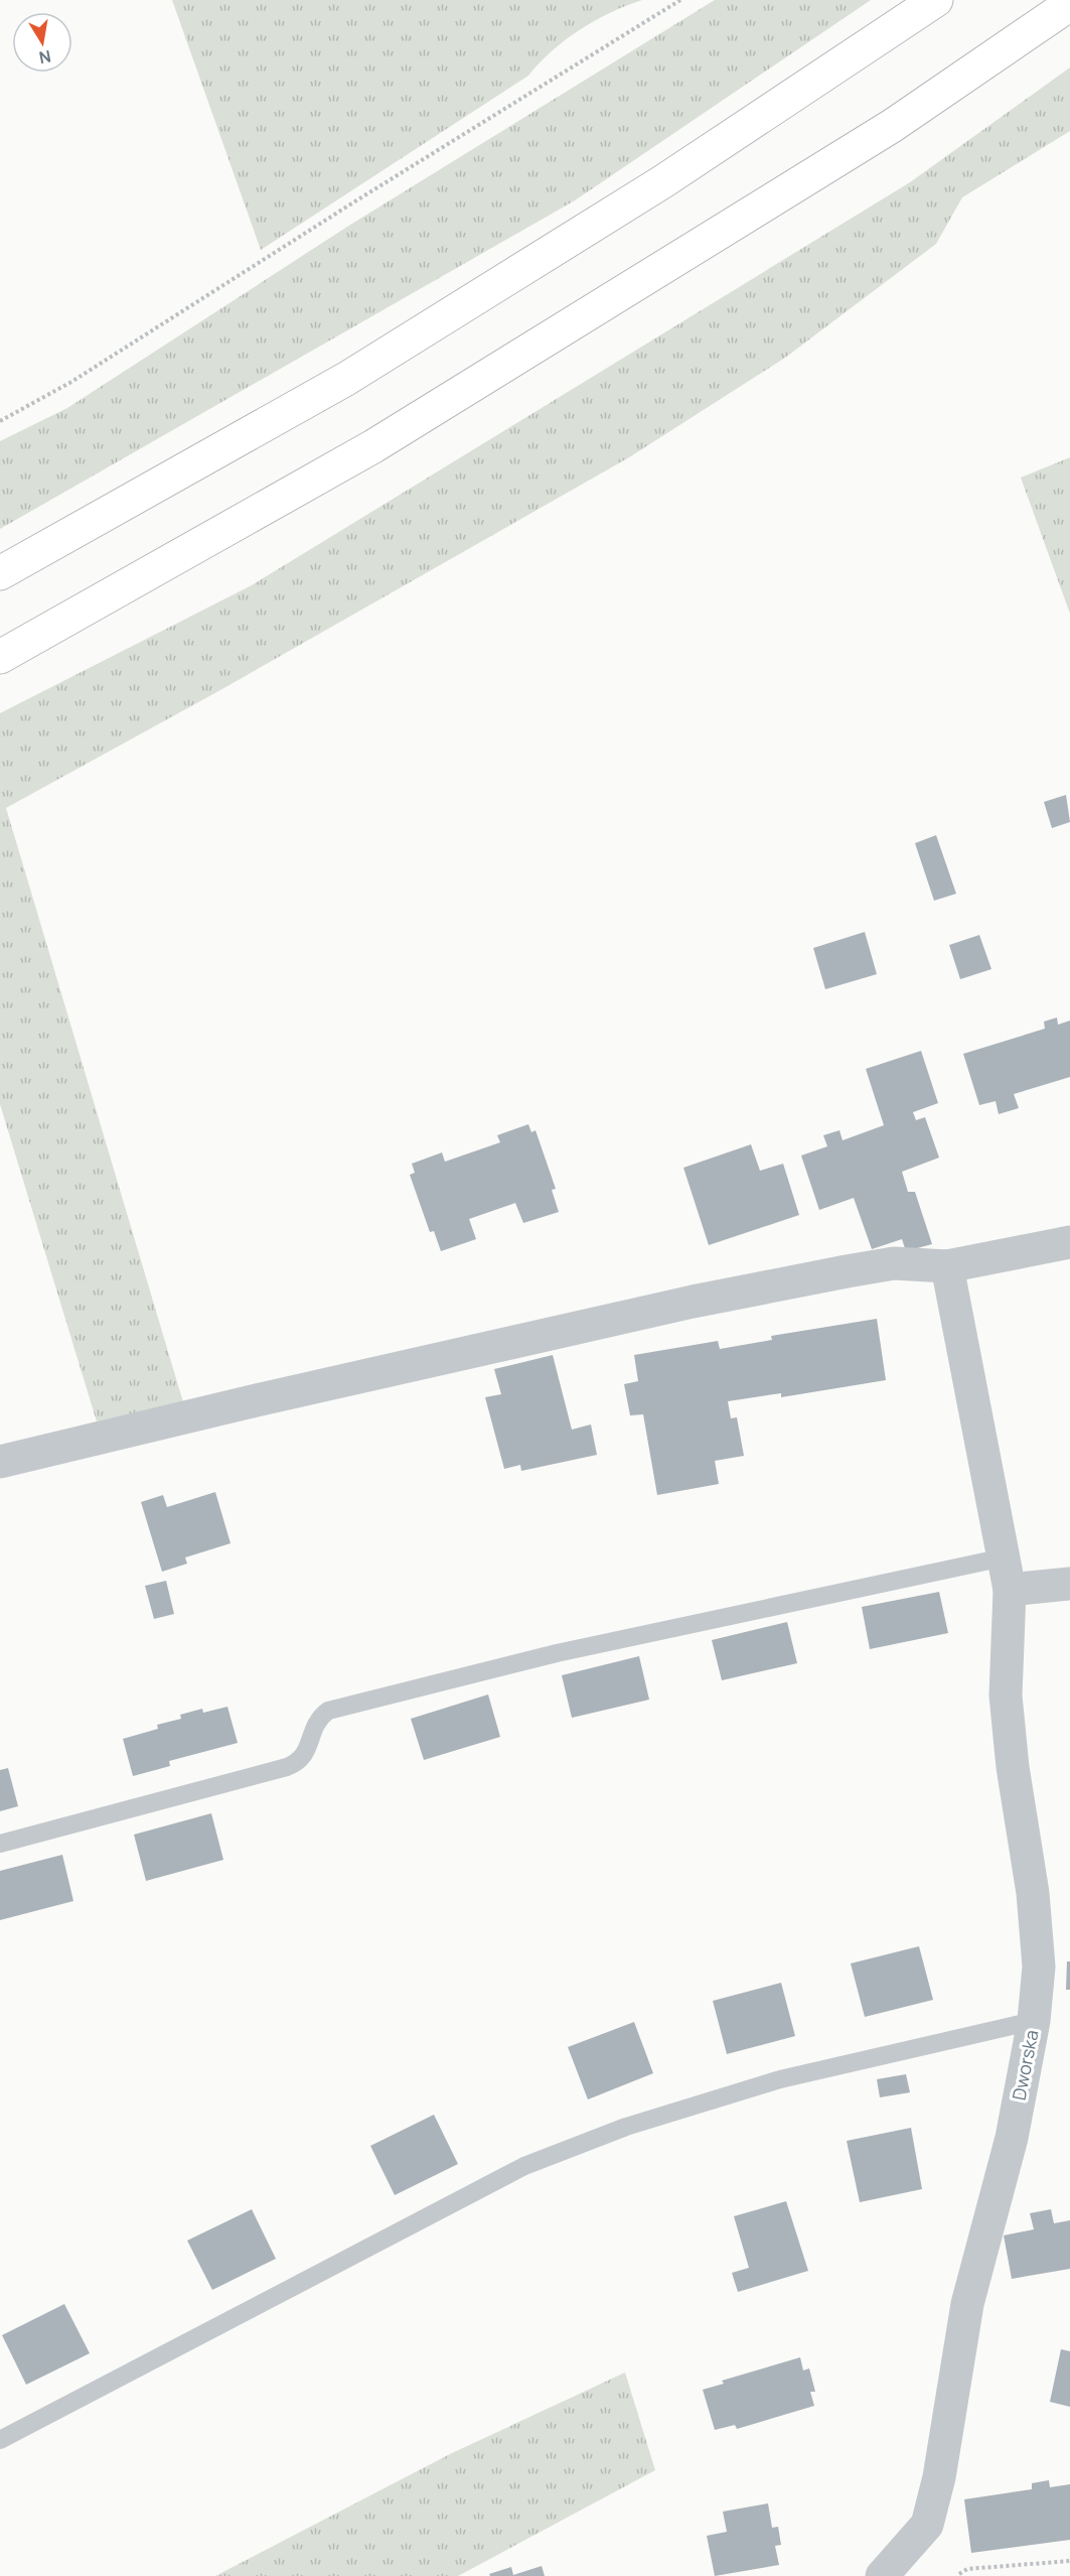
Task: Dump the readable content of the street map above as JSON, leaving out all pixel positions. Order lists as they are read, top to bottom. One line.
{"streets":{"street":["Dworska"]},"north":"bottom"}
